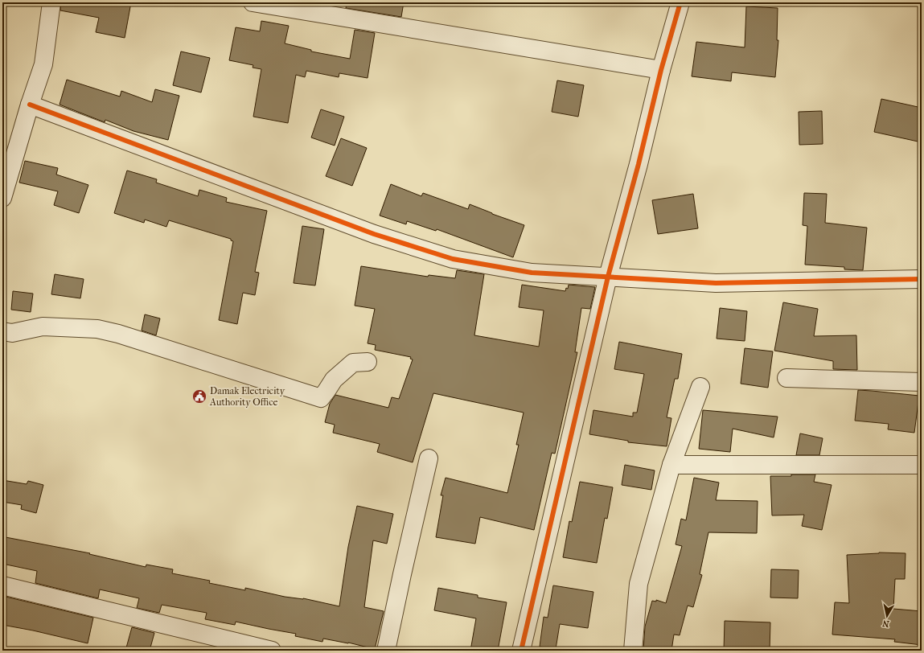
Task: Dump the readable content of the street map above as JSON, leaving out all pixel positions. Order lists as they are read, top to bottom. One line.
{"places":{"public building":["Damak Electricity Authority Office"]},"north":"bottom"}
